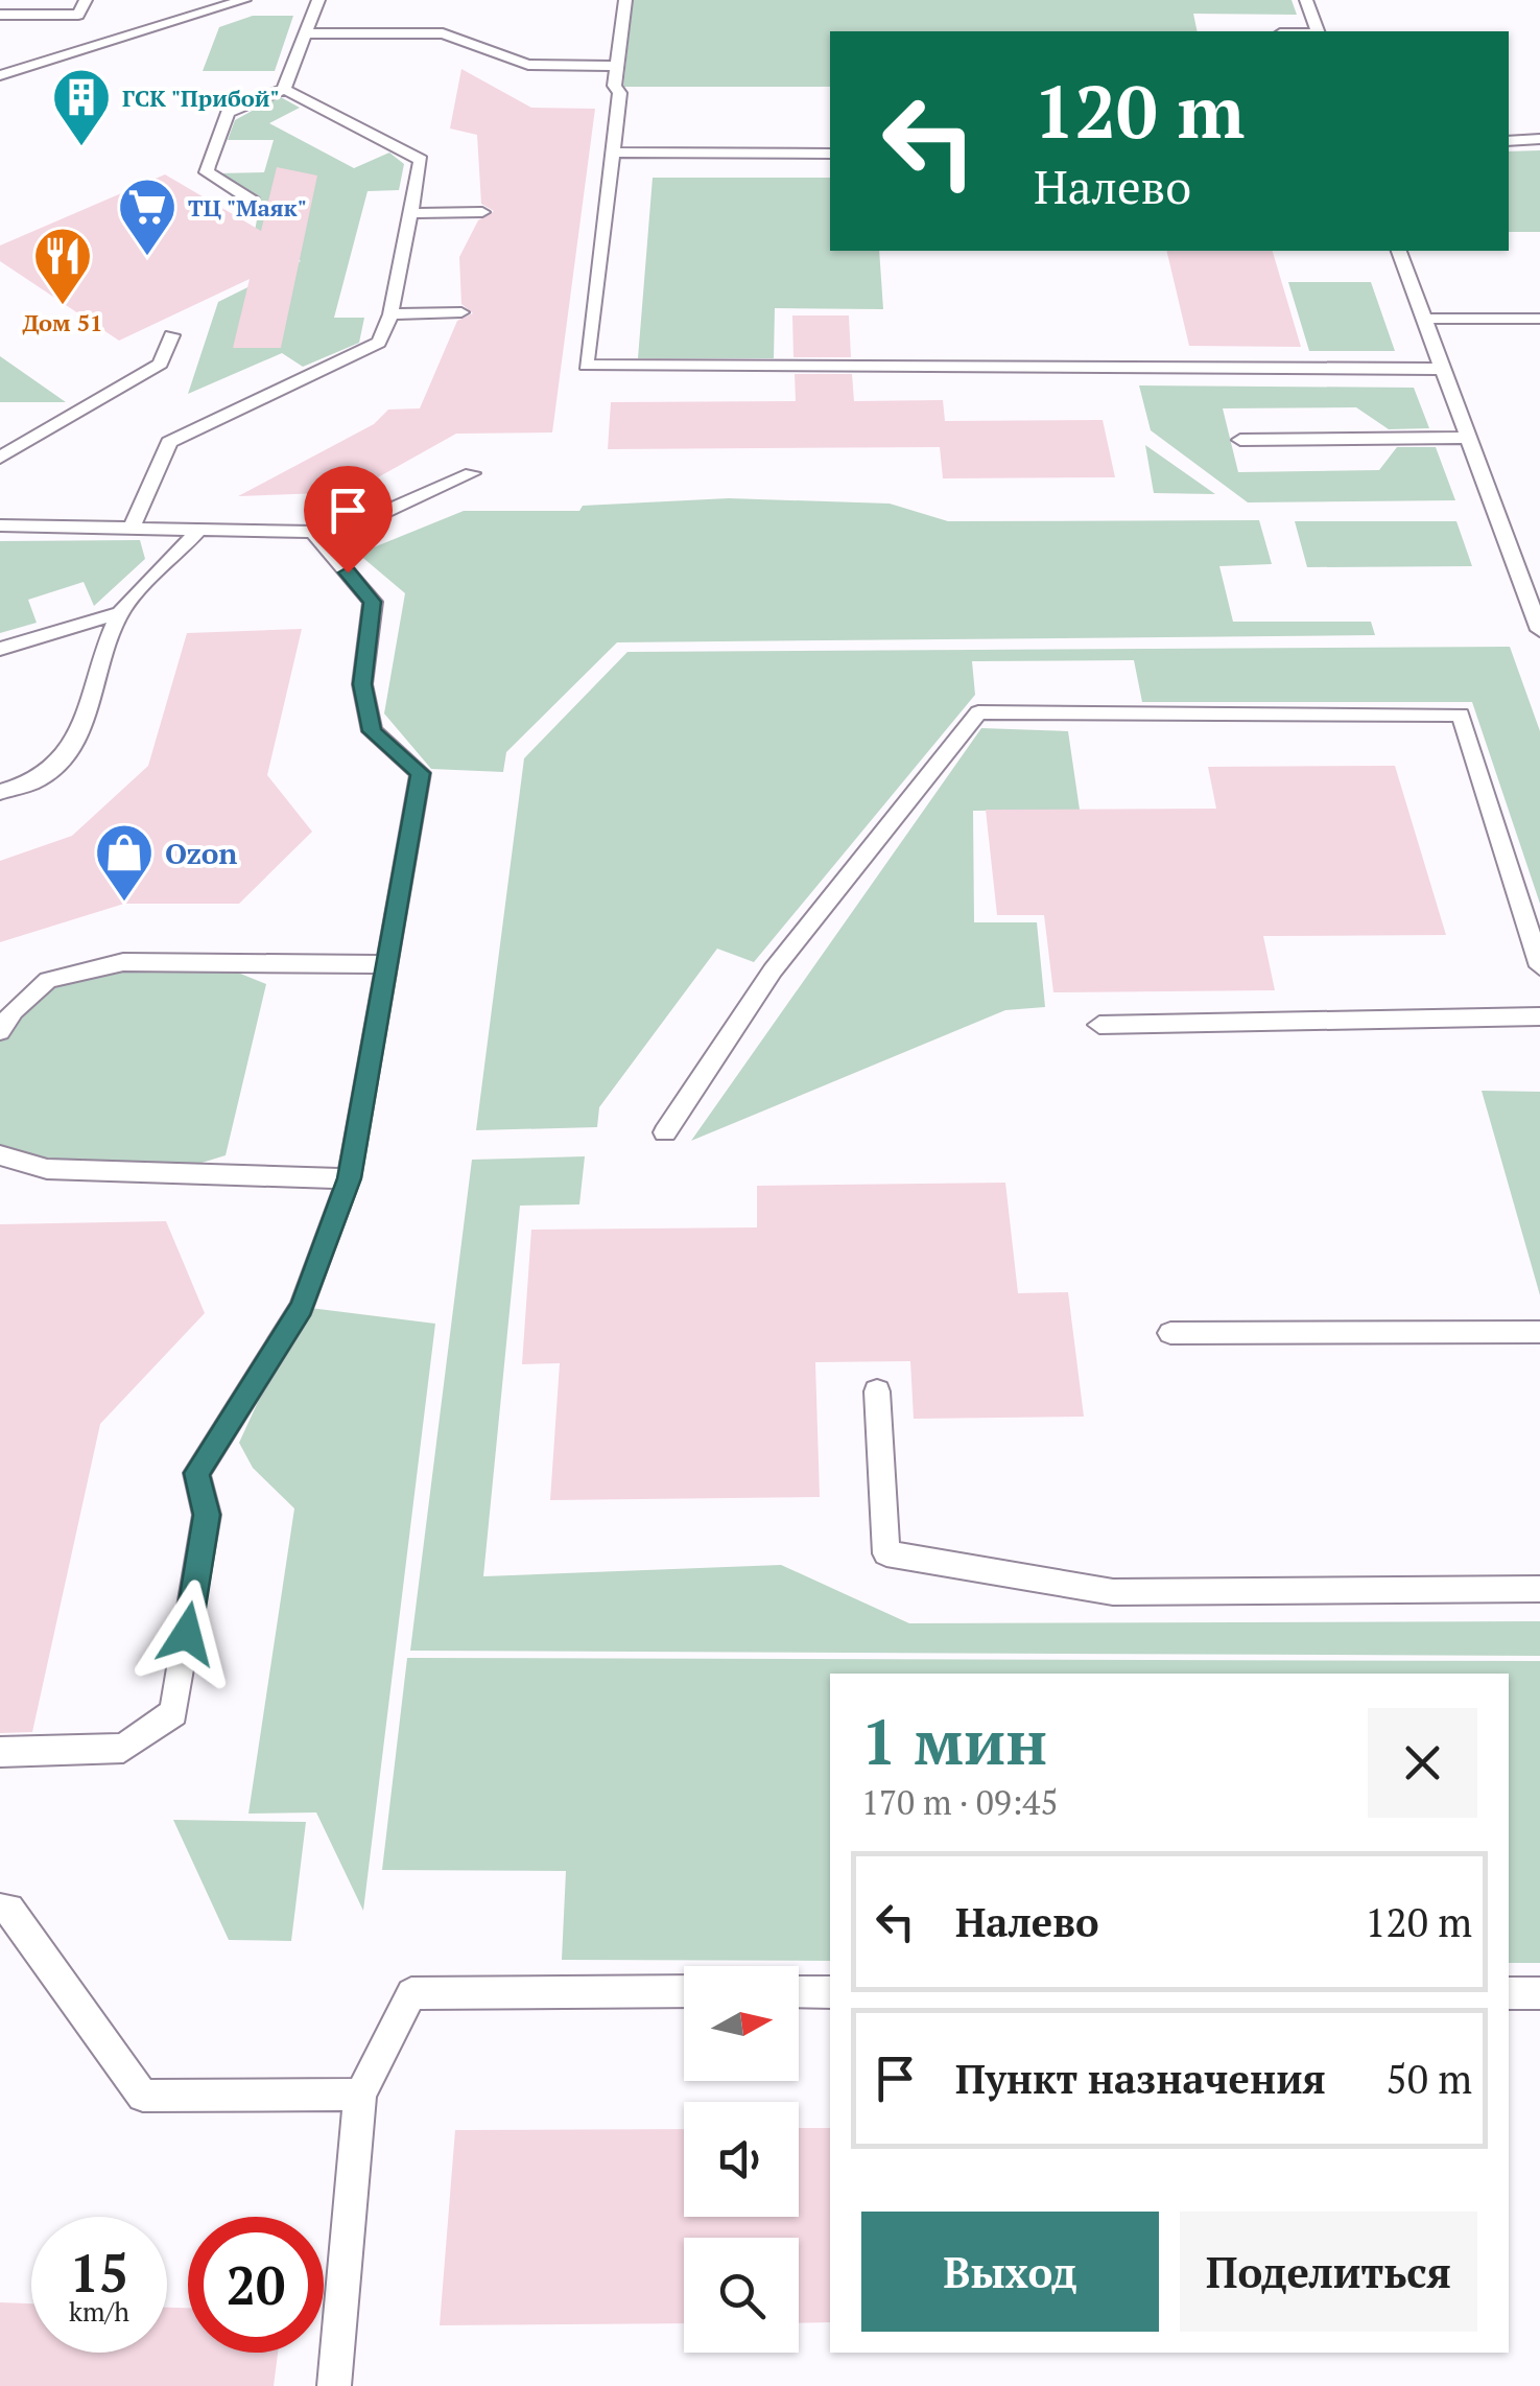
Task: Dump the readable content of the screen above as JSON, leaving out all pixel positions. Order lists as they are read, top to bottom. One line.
{"places":{"building":["ГСК \"Прибой\""],"supermarket":["ТЦ \"Маяк\""],"restaurant":["Дом 51"],"shop":["Ozon"]},"north":"right","page":{"turn":["120 m","Налево"],"heading":["1 мин","170 m · 09:45"],"list":[{"name":"Налево","value":"120 m"},{"name":"Пункт назначения","value":"50 m"}],"buttons":["Выход","Поделиться"],"speed":"15 km/h","limit":"20"}}
